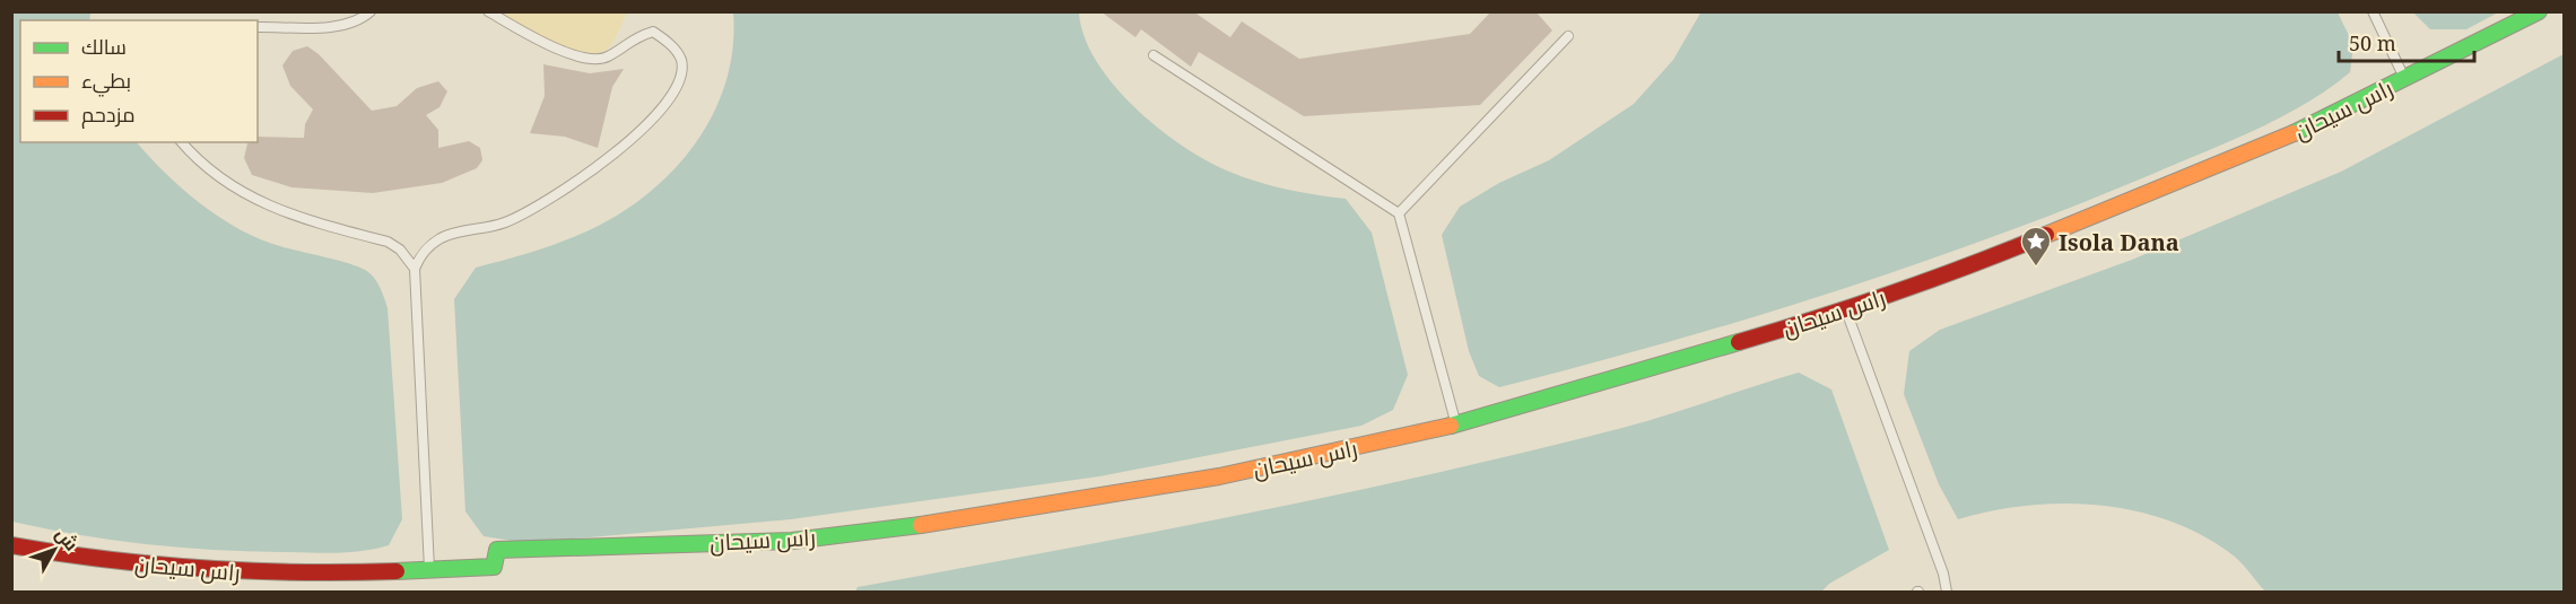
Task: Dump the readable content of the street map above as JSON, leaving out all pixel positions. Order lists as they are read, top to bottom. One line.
{"streets":{"street":["راس سيحان"]},"places":{"place":["Isola Dana"]},"legend":["سالك","بطيء","مزدحم"],"scale_bar":"50 m","north":"top right"}
